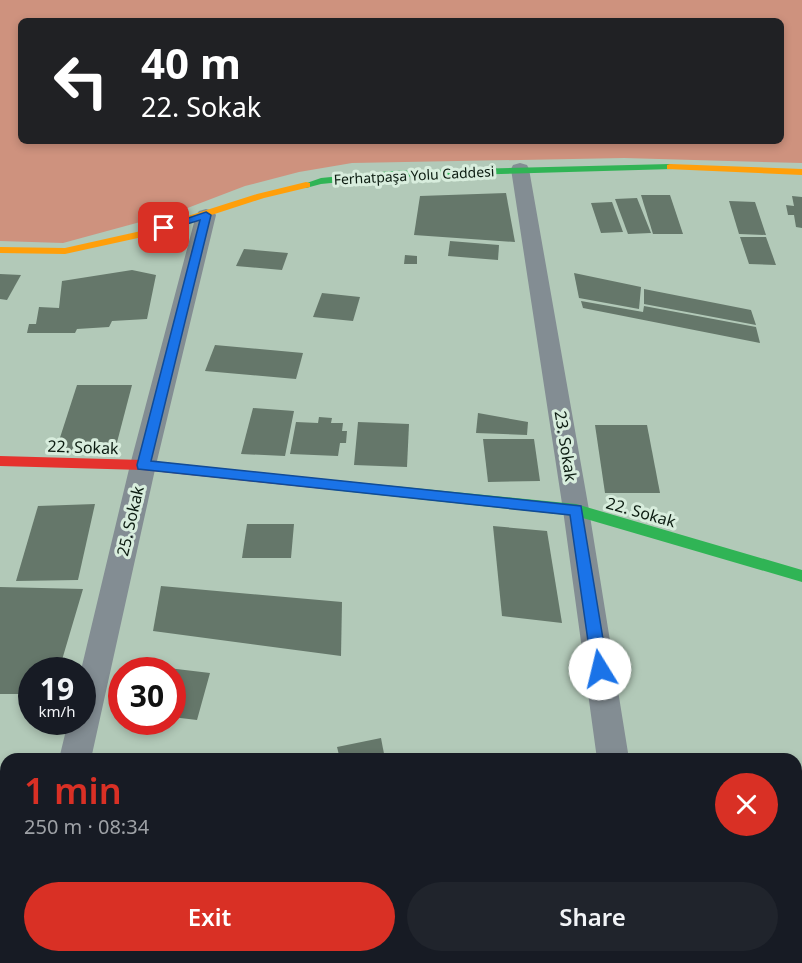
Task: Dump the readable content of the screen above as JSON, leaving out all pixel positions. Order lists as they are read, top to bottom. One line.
{"streets":{"main road":["Ferhatpaşa Yolu Caddesi","22. Sokak"],"street":["23. Sokak","25. Sokak"]},"crossings":[["Ferhatpaşa Yolu Caddesi","23. Sokak"],["Ferhatpaşa Yolu Caddesi","25. Sokak"],["23. Sokak","22. Sokak"],["22. Sokak","25. Sokak"]],"page":{"turn":["40 m","22. Sokak"],"speed":"19 km/h","limit":"30","heading":["1 min","250 m · 08:34"],"buttons":["Exit","Share"]}}
